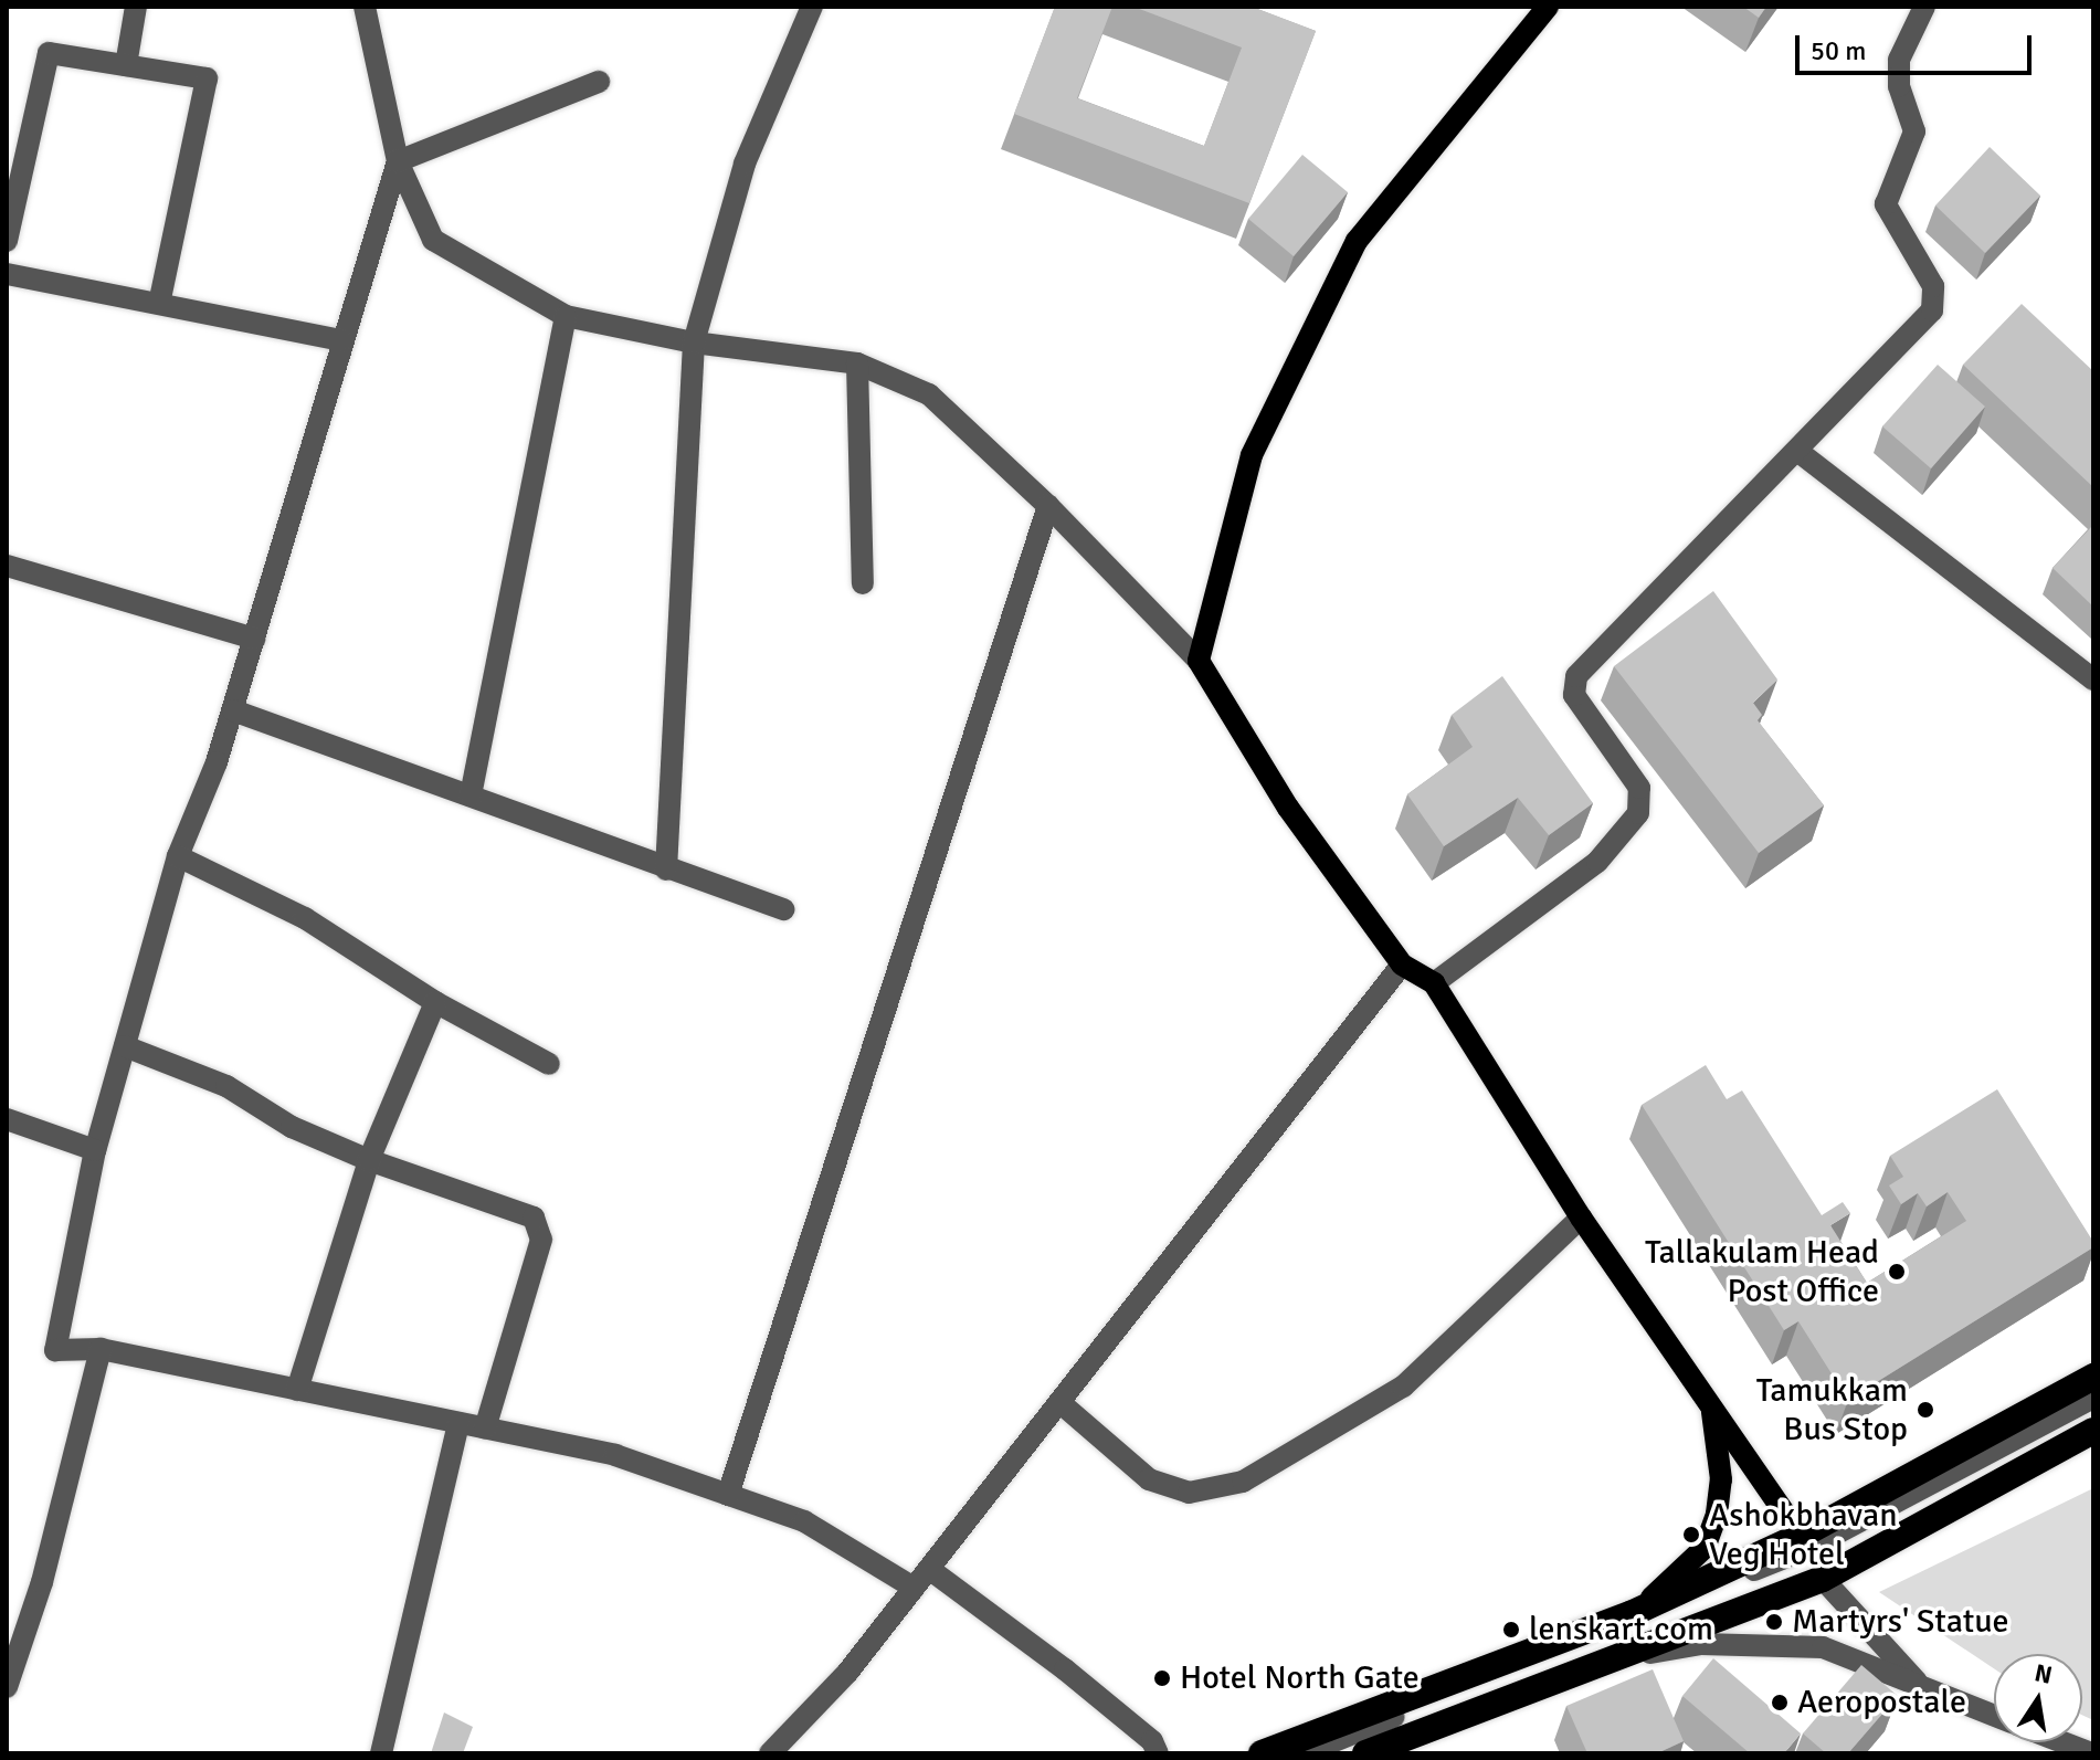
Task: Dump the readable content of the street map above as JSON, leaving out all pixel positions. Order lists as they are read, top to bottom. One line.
{"places":["Tallakulam Head Post Office","Tamukkam Bus Stop","Ashokbhavan Veg Hotel","Martyrs' Statue","lenskart.com","Hotel North Gate","Aeropostale"],"scale_bar":"50 m","north":"top"}
